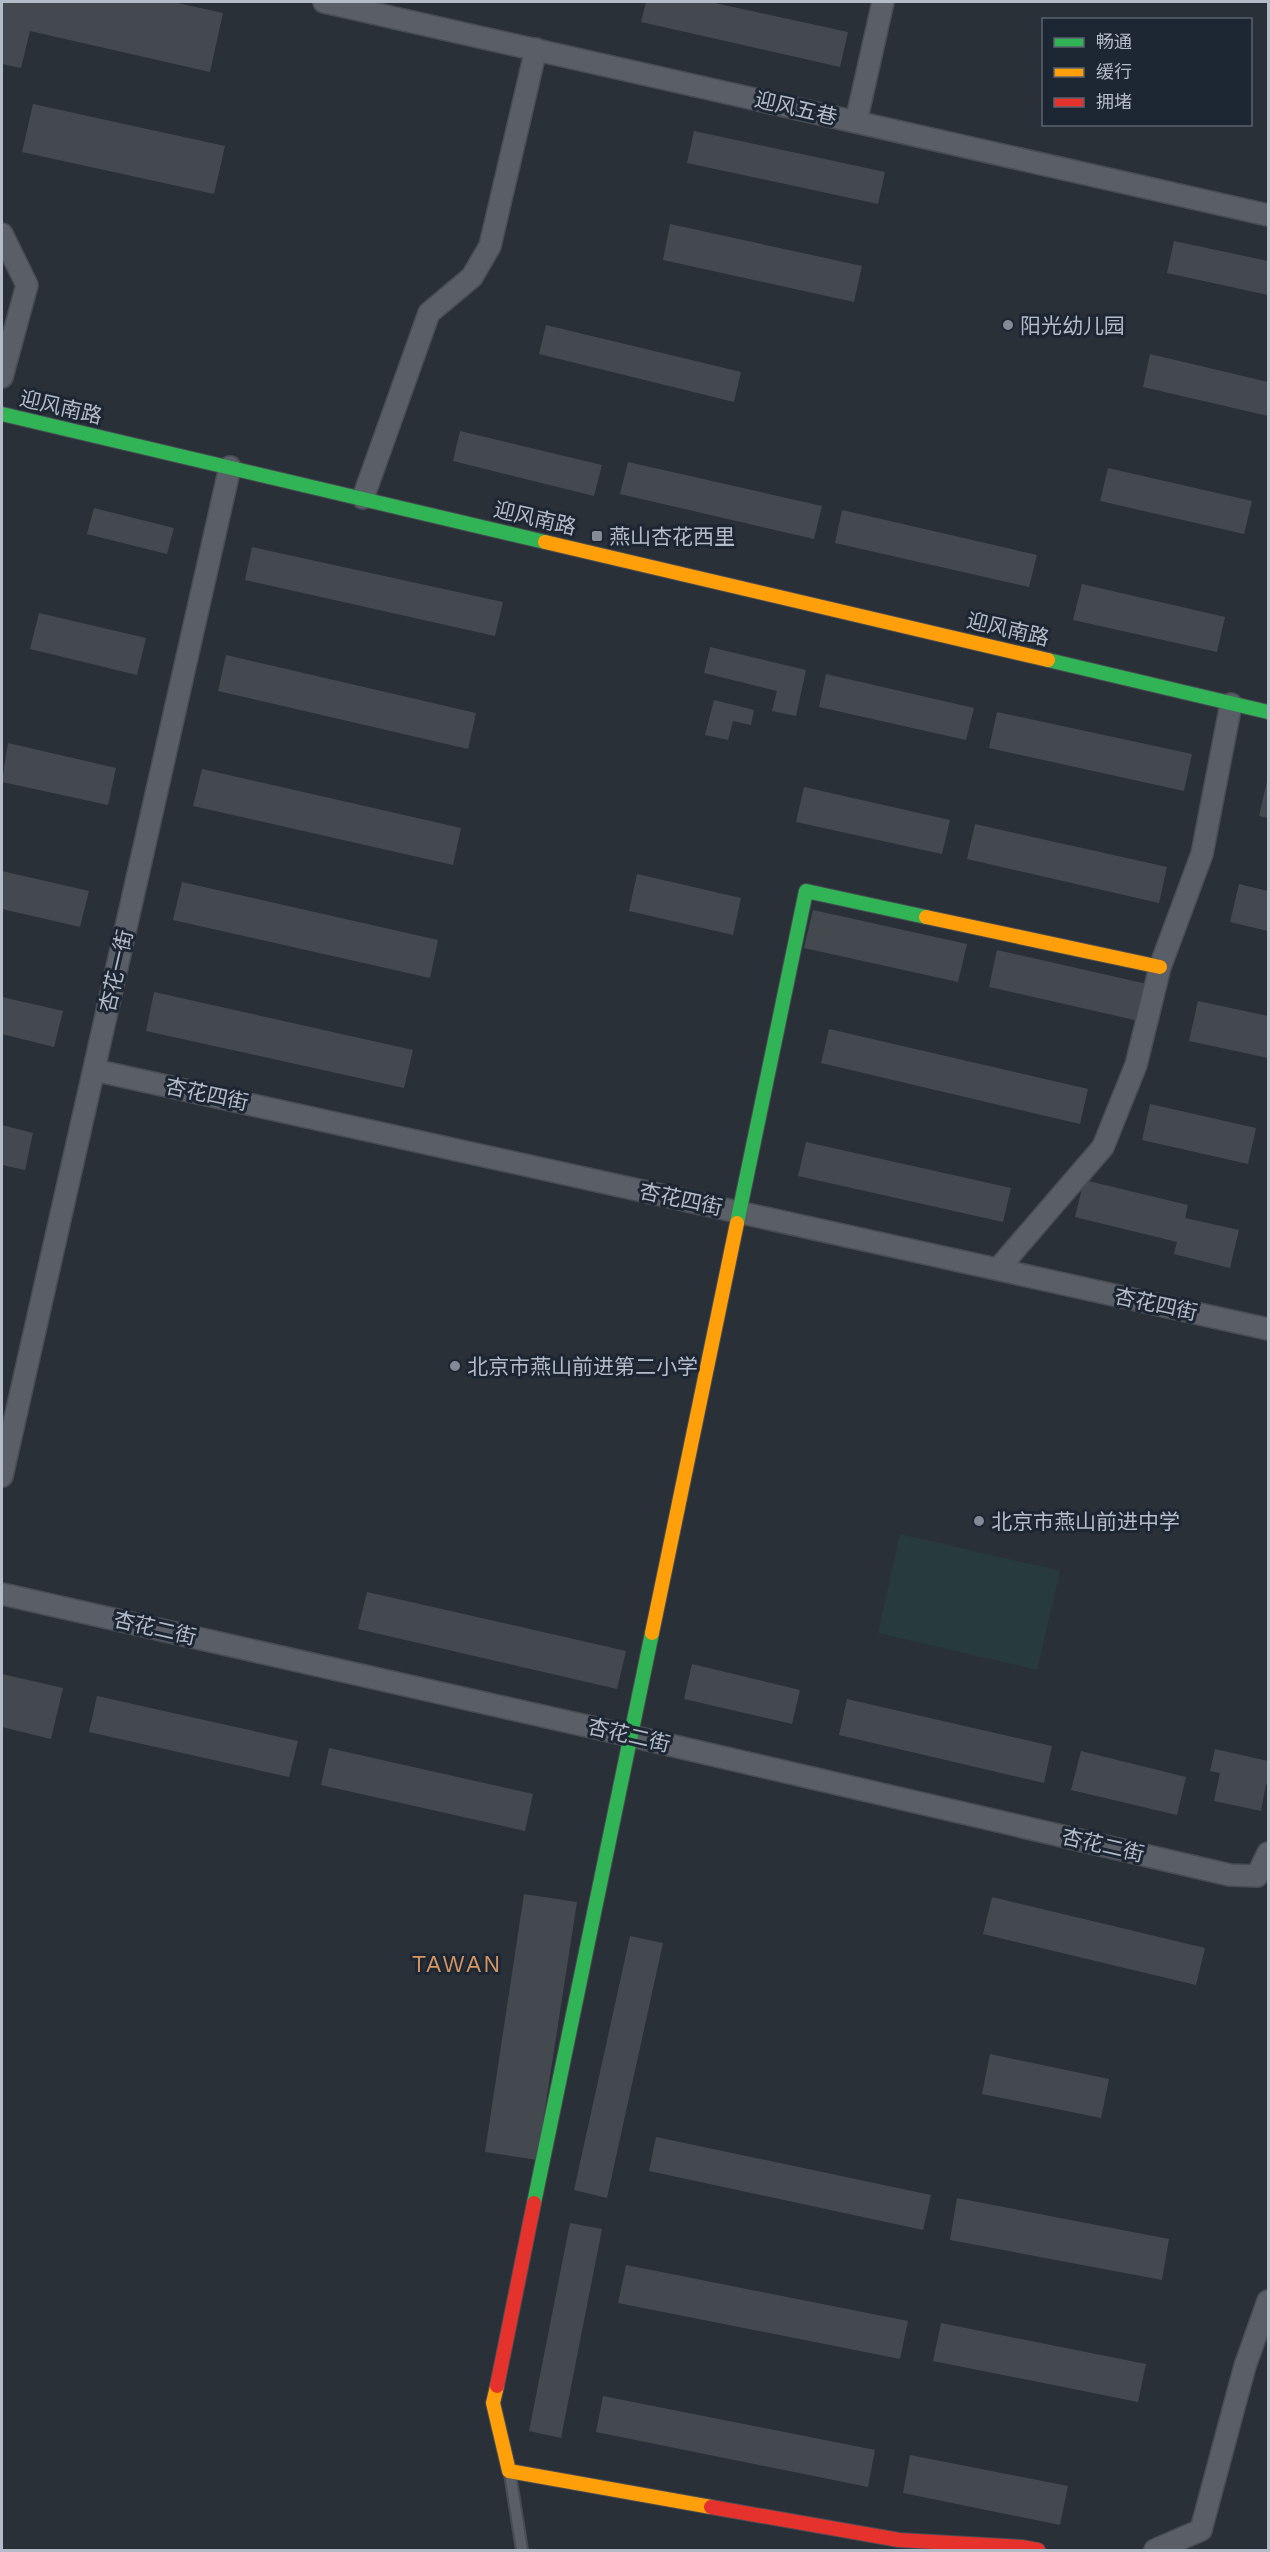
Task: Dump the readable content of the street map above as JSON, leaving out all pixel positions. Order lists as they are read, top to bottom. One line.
{"streets":{"street":["迎风五巷","迎风南路","杏花一街","杏花四街","杏花二街"]},"crossings":[["迎风南路","杏花一街"],["杏花一街","杏花四街"]],"districts":["TAWAN"],"places":{"other":["阳光幼儿园","北京市燕山前进第二小学","北京市燕山前进中学"],"transit":["燕山杏花西里"]},"legend":["畅通","缓行","拥堵"]}
